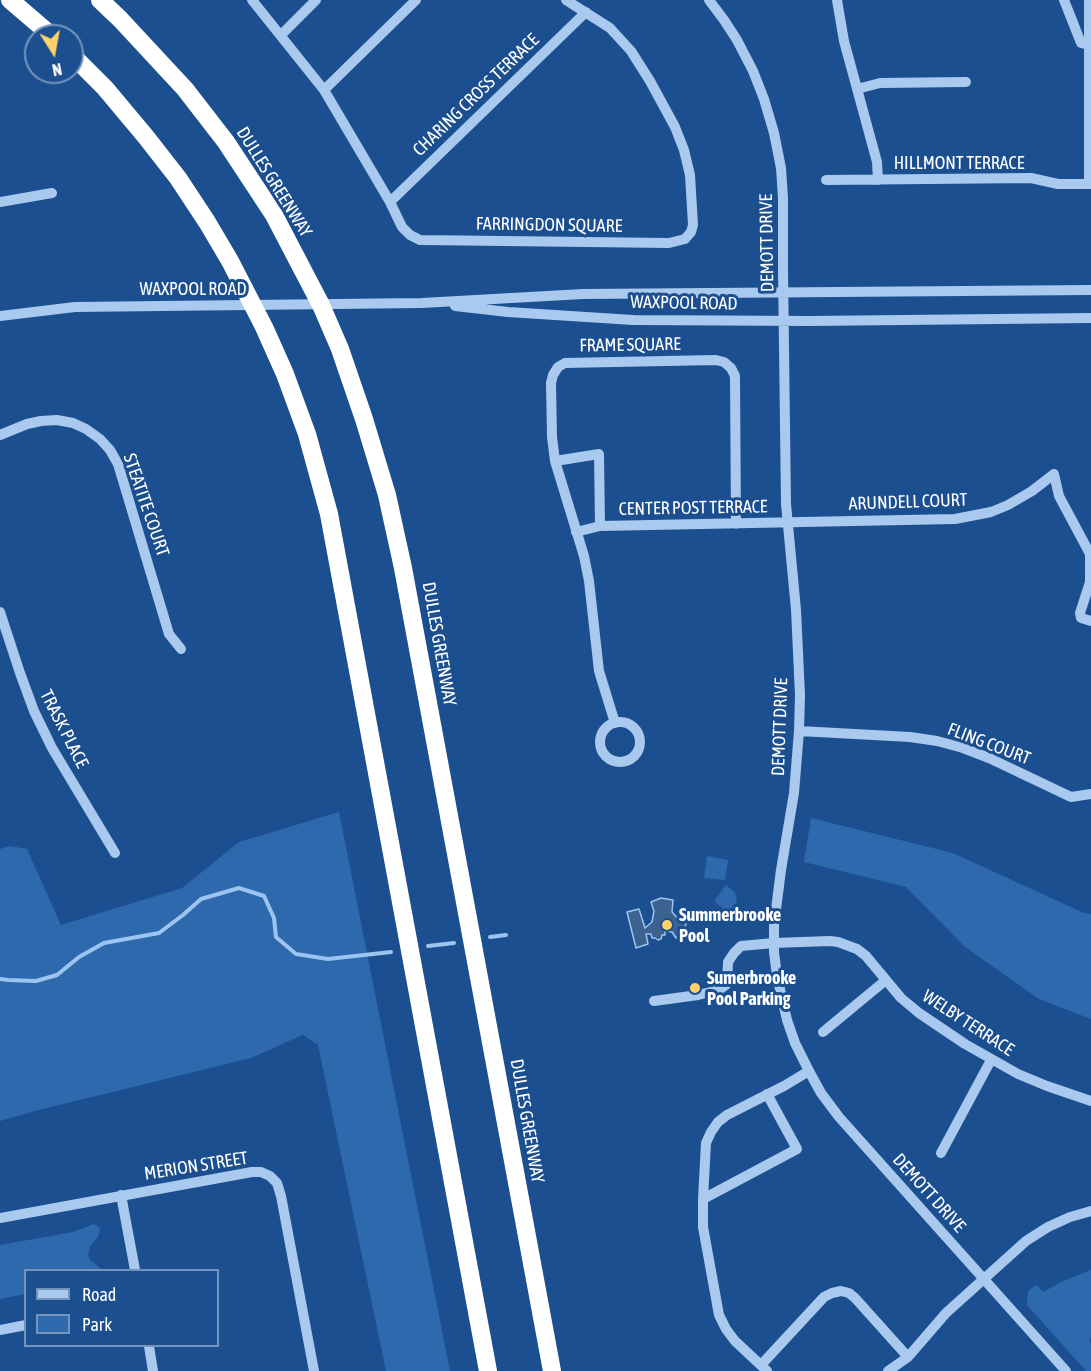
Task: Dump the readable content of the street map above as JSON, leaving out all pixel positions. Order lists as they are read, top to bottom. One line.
{"streets":{"highway":["DULLES GREENWAY"],"street":["CHARING CROSS TERRACE","HILLMONT TERRACE","FARRINGDON SQUARE","DEMOTT DRIVE","WAXPOOL ROAD","FRAME SQUARE","ARUNDELL COURT","STEATITE COURT","CENTER POST TERRACE","TRASK PLACE","FLING COURT","WELBY TERRACE","MERION STREET"]},"crossings":[["CHARING CROSS TERRACE","FARRINGDON SQUARE"],["DEMOTT DRIVE","WAXPOOL ROAD"],["DEMOTT DRIVE","ARUNDELL COURT"],["DEMOTT DRIVE","CENTER POST TERRACE"],["DEMOTT DRIVE","FLING COURT"],["DEMOTT DRIVE","WELBY TERRACE"],["FRAME SQUARE","CENTER POST TERRACE"],["ARUNDELL COURT","CENTER POST TERRACE"]],"places":["Summerbrooke Pool","Sumerbrooke Pool Parking"],"legend":["Road","Park"],"north":"bottom"}
